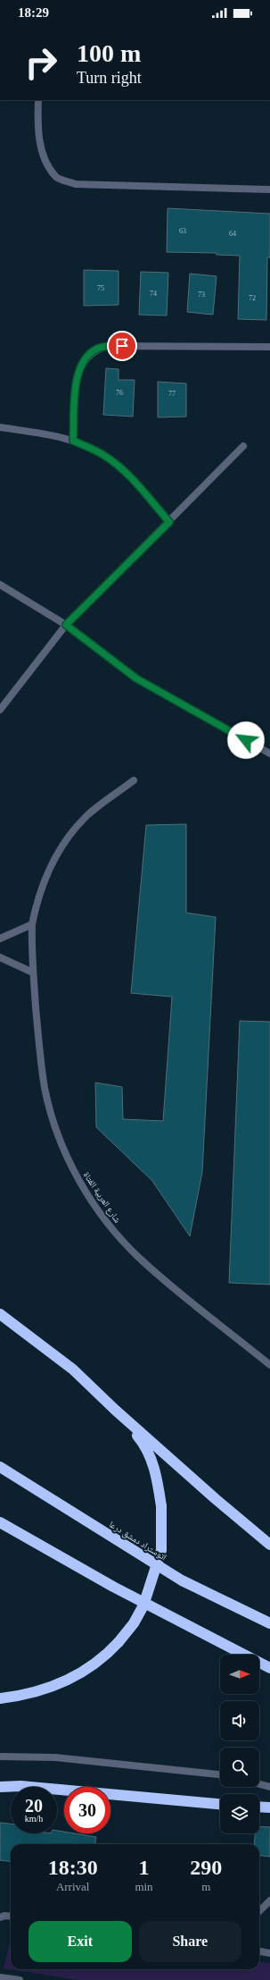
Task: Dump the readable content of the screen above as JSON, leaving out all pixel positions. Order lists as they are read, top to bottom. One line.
{"streets":{"highway":["اتوستراد دمشق درعا"],"street":["شارع العربية الفتاة"]},"house_numbers":["63","64","75","74","73","72","76","77"],"north":"right","page":{"status":"18:29","turn":["100 m","Turn right"],"speed":"20 km/h","limit":"30","eta":["18:30","Arrival","1","min","290","m"],"buttons":["Exit","Share"]}}
